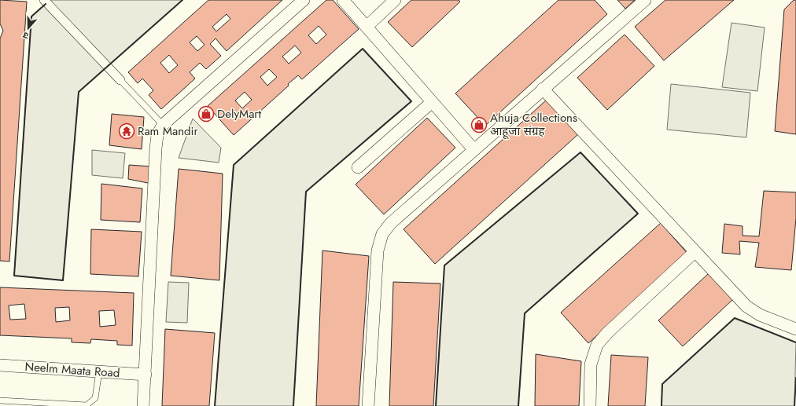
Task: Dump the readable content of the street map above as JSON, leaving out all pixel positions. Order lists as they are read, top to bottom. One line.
{"streets":{"street":["Neelm Maata Road"]},"places":{"shop":["DelyMart","Ahuja Collections आहूजा संग्रह"],"temple":["Ram Mandir"]},"north":"bottom"}
